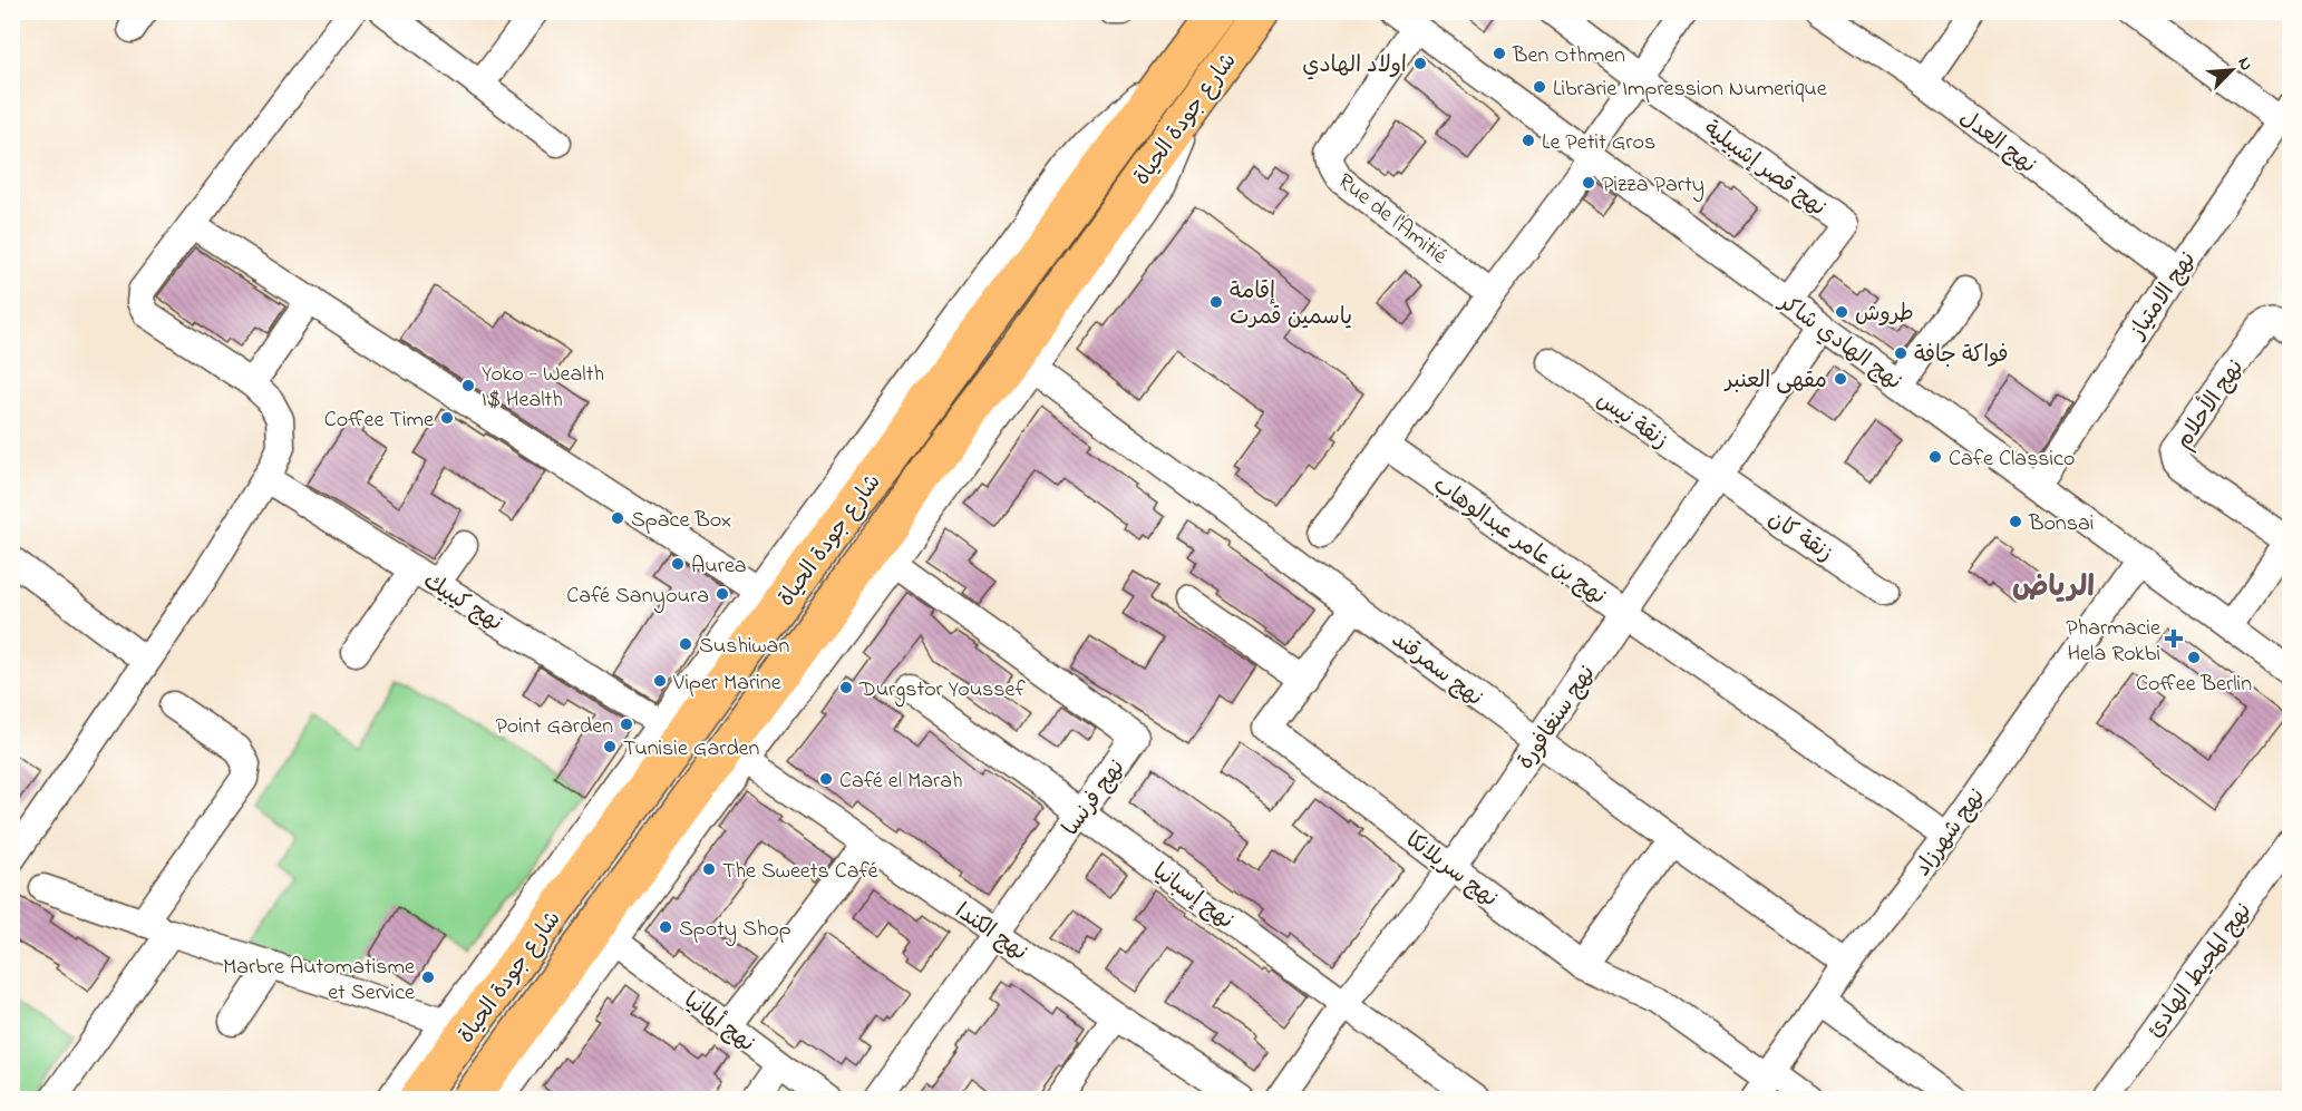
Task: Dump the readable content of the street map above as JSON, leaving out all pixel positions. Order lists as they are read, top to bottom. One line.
{"streets":{"highway":["شارع جودة الحياة"],"street":["نهج العدل","نهج قصر إشبيلية","Rue de l'Amitié","نهج الامتياز","نهج الهادي شاكر","نهج الأحلام","زنقة نيس","زنقة كان","نهج بن عامر عبدالوهاب","نهج كيبيك","نهج سمرقند","نهج سنغافورة","نهج فرنسا","نهج شهرزاد","نهج سريلانكا","نهج إسبانيا","نهج الكندا","نهج المحيط الهادئ","نهج ألمانيا"]},"crossings":[["نهج العدل","نهج الامتياز"],["نهج قصر إشبيلية","نهج الهادي شاكر"],["Rue de l'Amitié","نهج الهادي شاكر"],["نهج الامتياز","نهج الهادي شاكر"],["نهج الهادي شاكر","نهج سنغافورة"],["نهج الهادي شاكر","نهج شهرزاد"],["زنقة نيس","زنقة كان"],["زنقة نيس","نهج سنغافورة"],["زنقة كان","نهج سنغافورة"],["نهج بن عامر عبدالوهاب","نهج سنغافورة"],["نهج بن عامر عبدالوهاب","نهج شهرزاد"],["نهج سمرقند","نهج سنغافورة"],["نهج سمرقند","نهج شهرزاد"],["نهج سمرقند","نهج سريلانكا"],["نهج سنغافورة","نهج سريلانكا"],["نهج سنغافورة","نهج إسبانيا"],["نهج فرنسا","نهج إسبانيا"],["نهج فرنسا","نهج الكندا"],["نهج شهرزاد","نهج سريلانكا"]],"districts":["الرياض"],"places":{"other":["Ben Othmen","اولاد الهادي","Librarie Impression Numerique","Le Petit Gros","Pizza Party","إقامة ياسمين قمرت","طروش","فواكة جافة","مقهى العنبر","Yoko - Wealth I$ Health","Coffee Time","Cafe Classico","Space Box","Bonsai","Aurea","Café Sanyoura","Sushiwan","Coffee Berlin","Viper Marine","Durgstor Youssef","Point Garden","Tunisie Garden","Café el Marah","The Sweets Café","Spoty Shop","Marbre Automatisme et Service"],"health":["Pharmacie Hela Rokbi"]},"north":"top right"}
